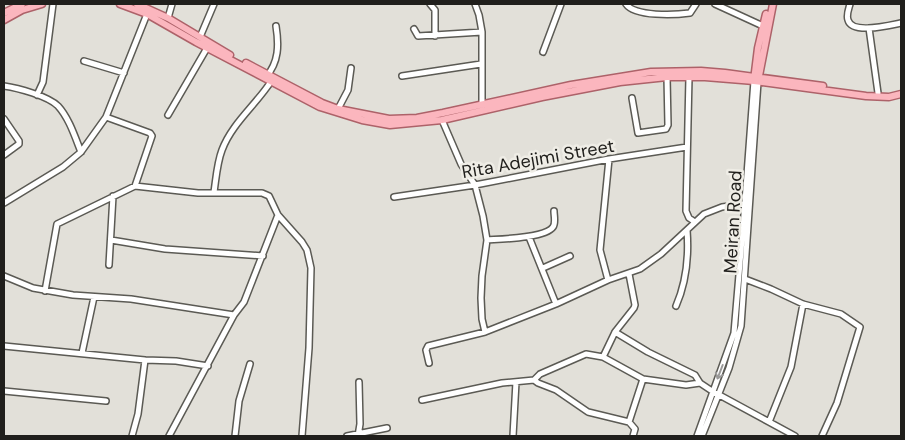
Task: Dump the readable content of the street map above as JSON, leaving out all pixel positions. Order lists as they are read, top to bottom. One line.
{"streets":{"main road":["Meiran Road"],"street":["Rita Adejimi Street"]}}
